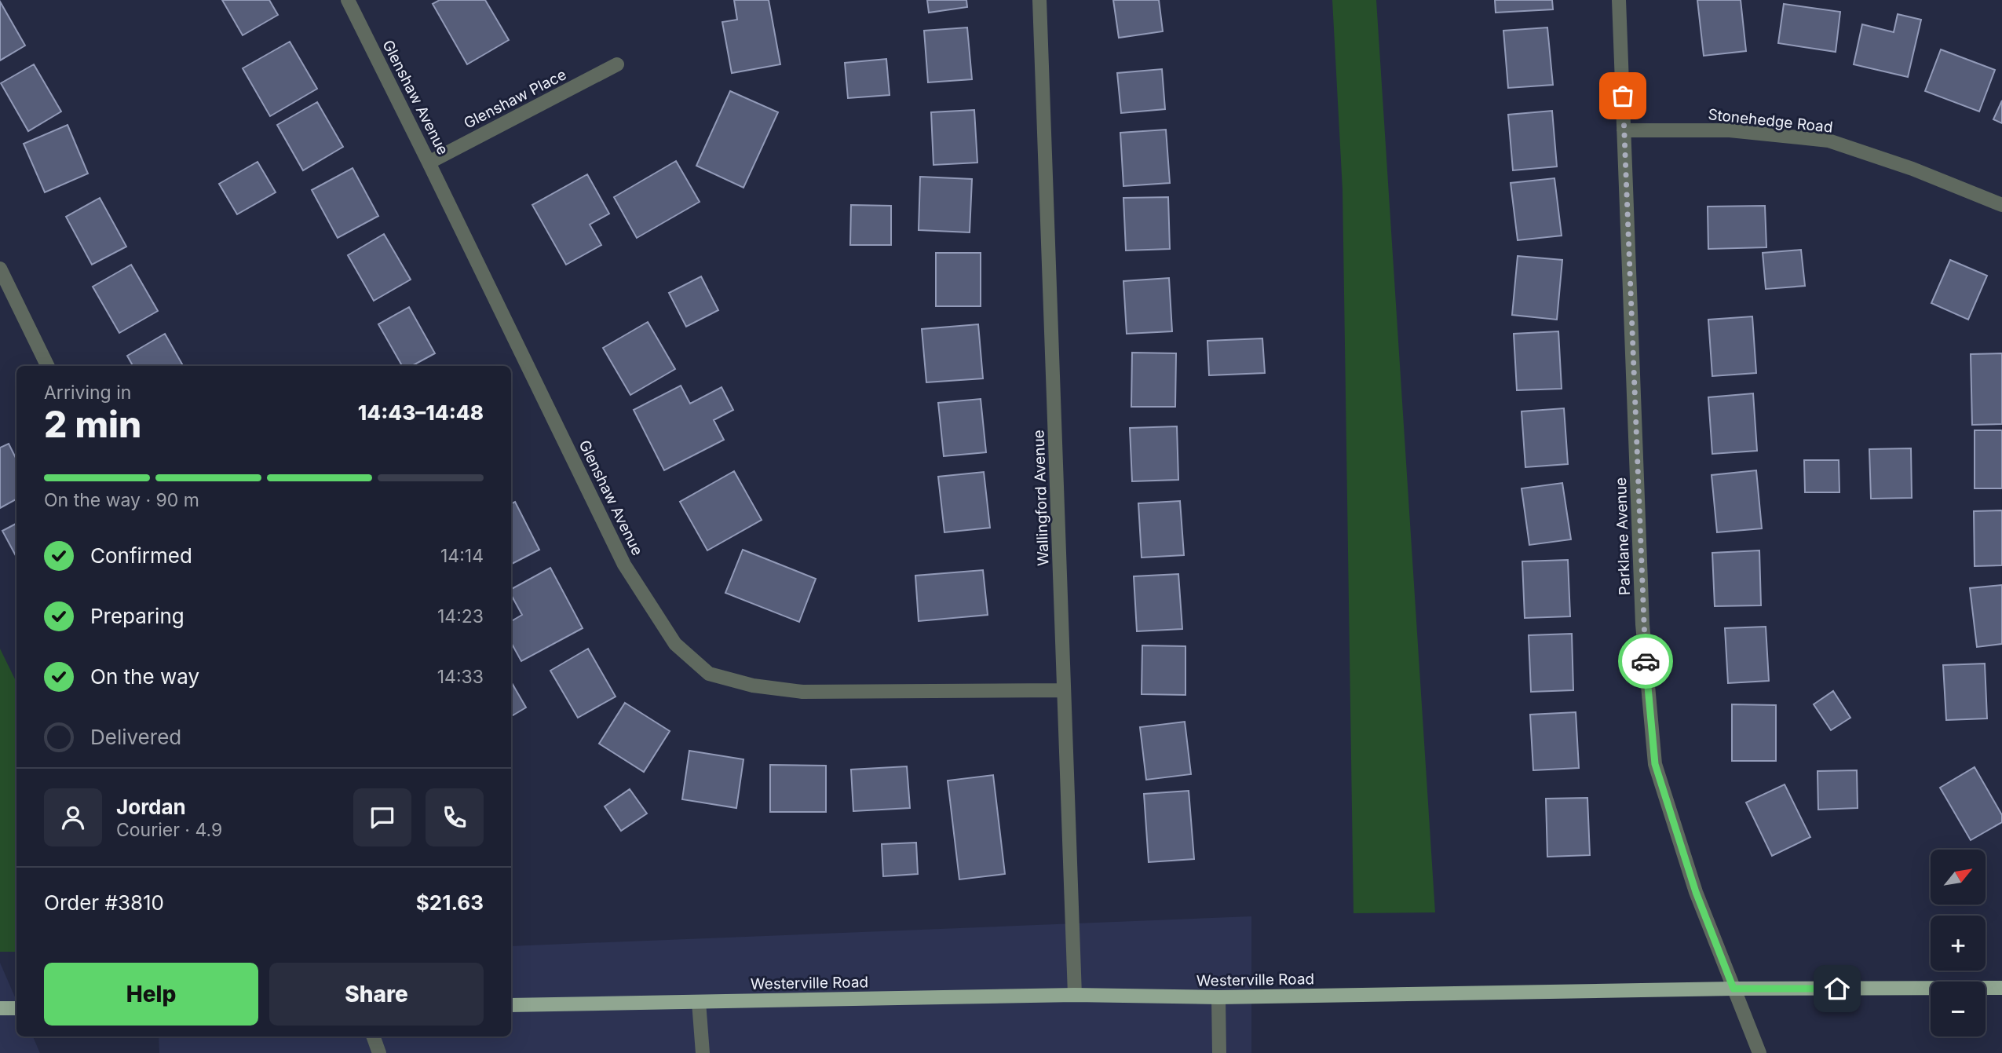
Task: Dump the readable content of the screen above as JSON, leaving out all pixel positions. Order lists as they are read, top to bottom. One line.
{"streets":{"main road":["Westerville Road"],"street":["Glenshaw Avenue","Glenshaw Place","Stonehedge Road","Wallingford Avenue","Parklane Avenue"]},"crossings":[["Glenshaw Avenue","Glenshaw Place"],["Glenshaw Avenue","Wallingford Avenue"],["Stonehedge Road","Parklane Avenue"],["Wallingford Avenue","Westerville Road"],["Parklane Avenue","Westerville Road"]],"north":"top right","page":{"heading":["2 min","Arriving in","14:43–14:48"],"panel":["Jordan","Courier · 4.9","Order #3810","$21.63"],"bar":"On the way · 90 m","list":[["Confirmed","14:14"],["Preparing","14:23"],["On the way","14:33"],"Delivered"],"map_buttons":["+","−"],"buttons":["Help","Share"]}}
